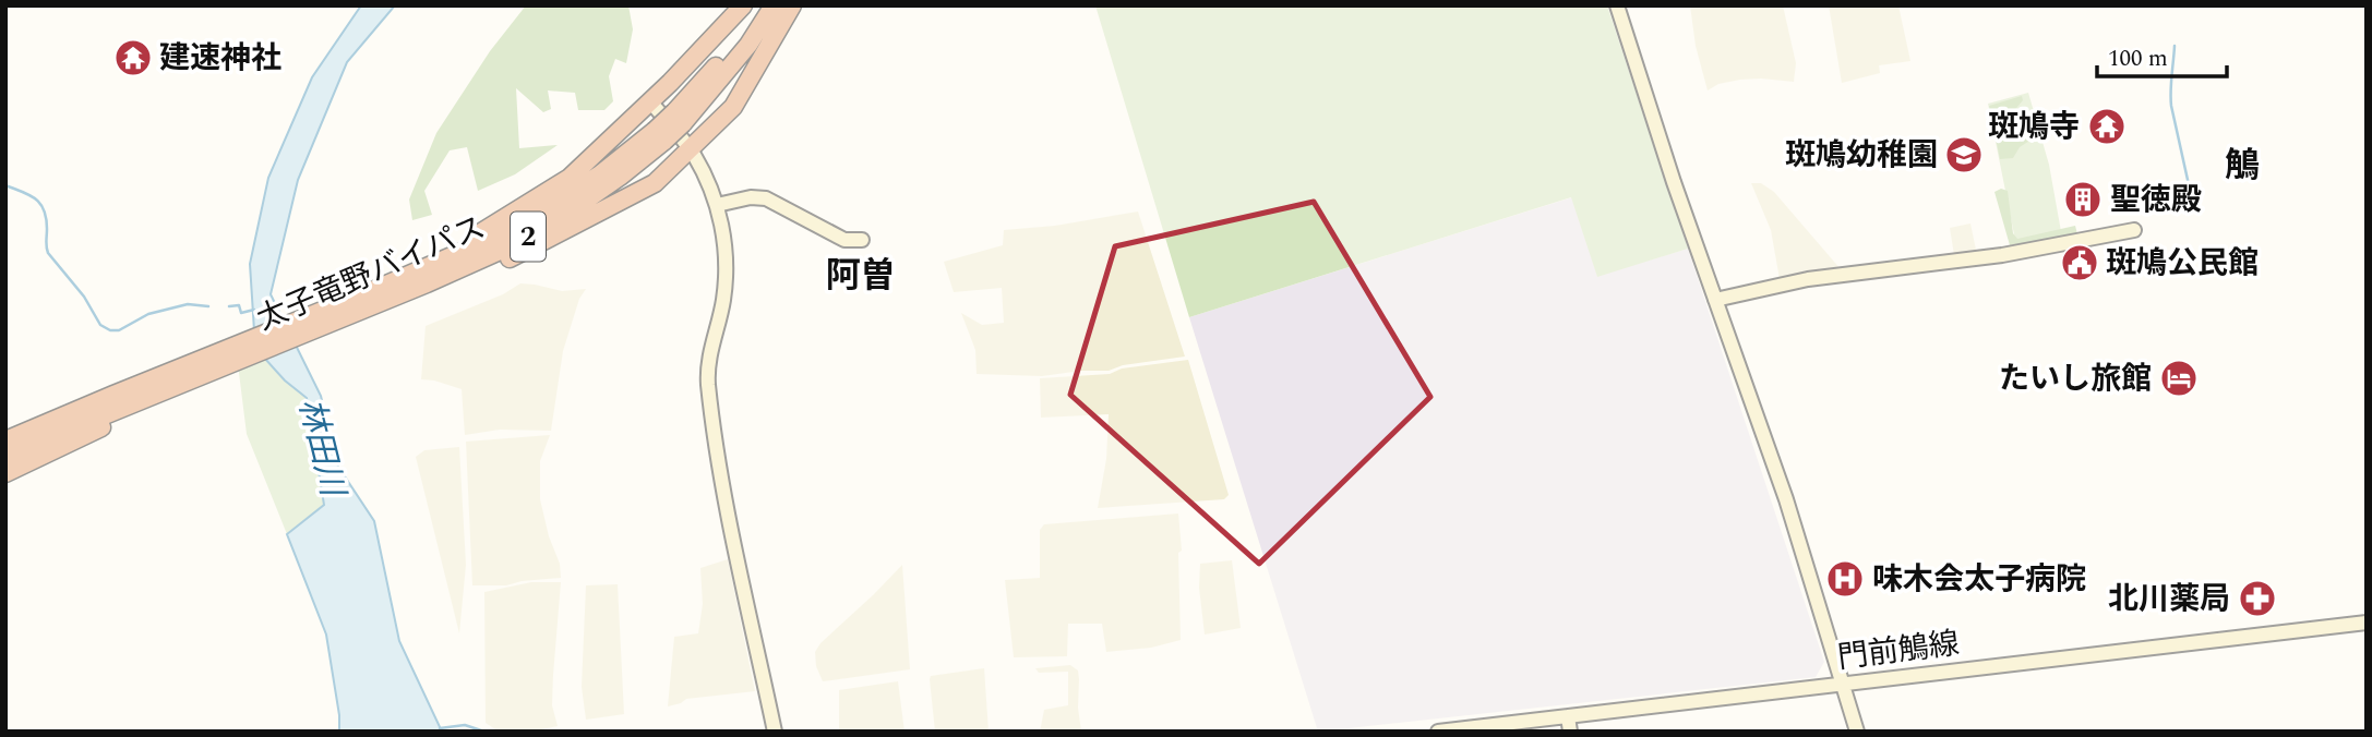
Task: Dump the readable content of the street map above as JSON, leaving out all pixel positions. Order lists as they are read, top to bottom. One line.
{"streets":{"highway":["2","太子竜野バイパス"],"street":["門前鵤線"]},"districts":["鵤","阿曽"],"water":["林田川"],"places":{"temple":["建速神社","斑鳩寺"],"school or university":["斑鳩幼稚園"],"building":["聖徳殿"],"public building":["斑鳩公民館"],"hotel":["たいし旅館"],"hospital":["味木会太子病院"],"pharmacy":["北川薬局"]},"scale_bar":"100 m"}
